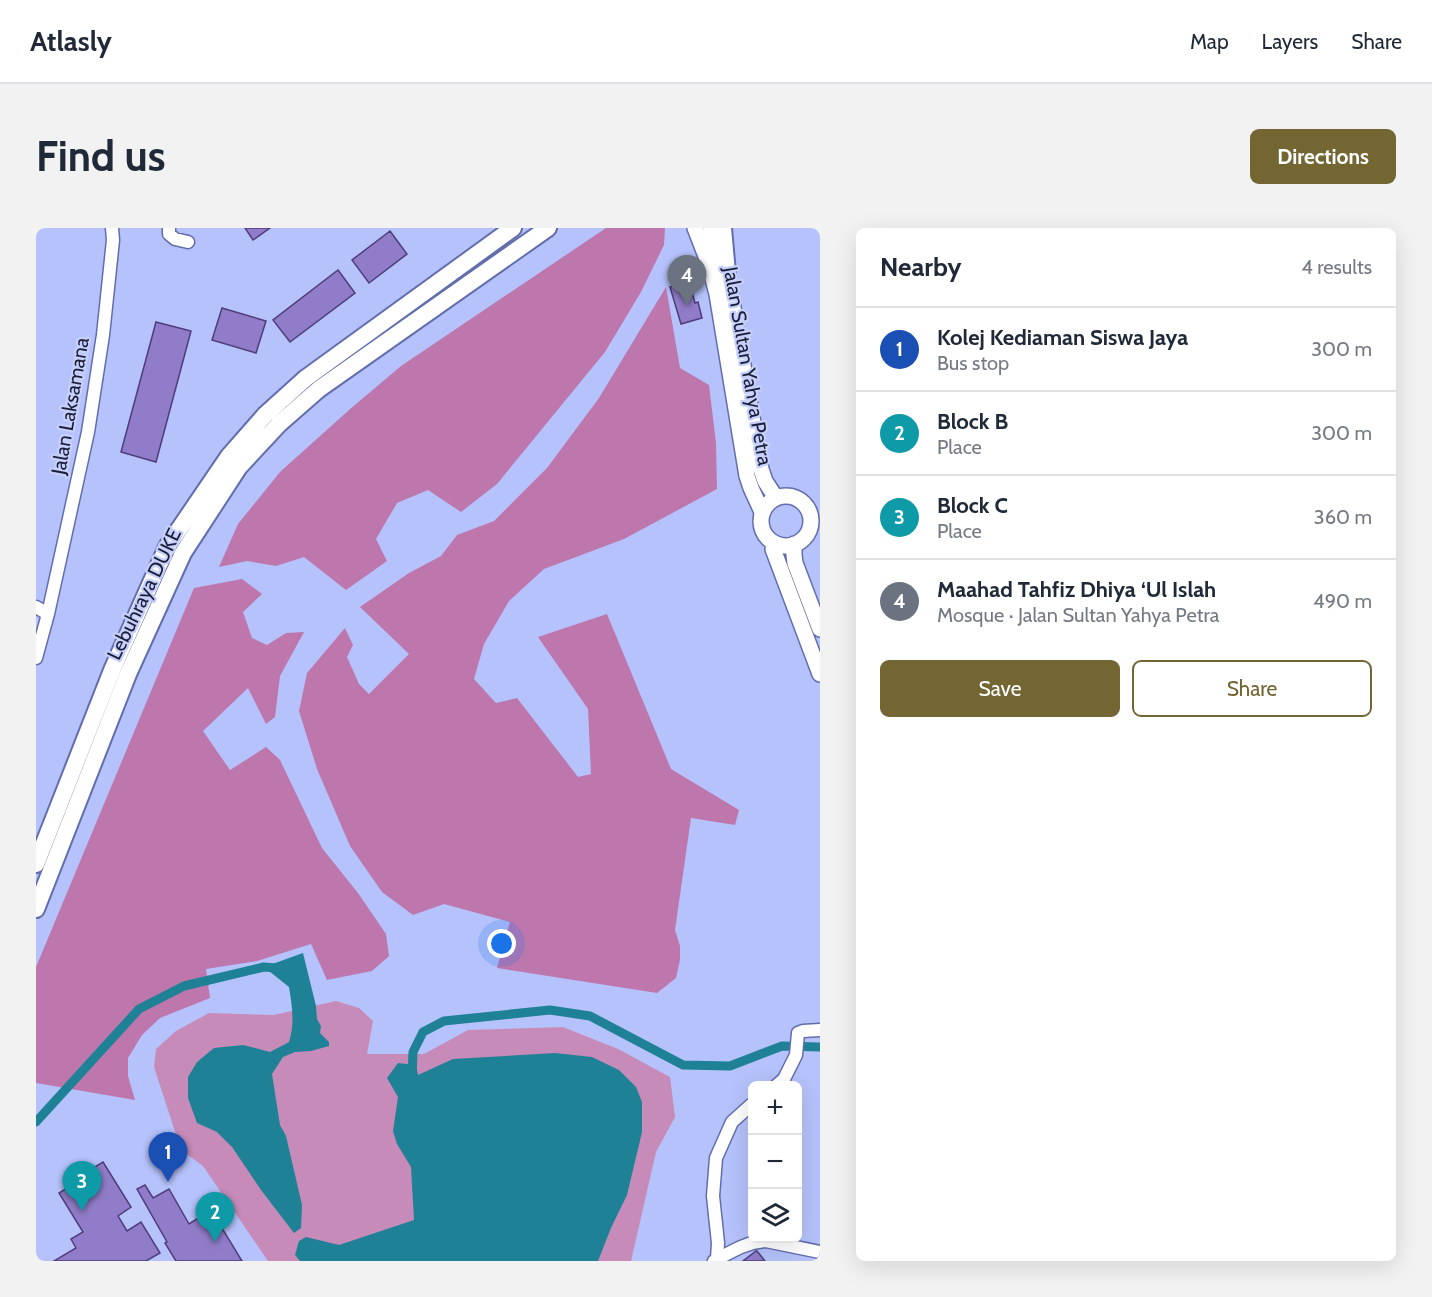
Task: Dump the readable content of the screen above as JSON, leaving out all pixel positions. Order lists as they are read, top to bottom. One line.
{"streets":{"highway":["Lebuhraya DUKE"],"main road":["Jalan Sultan Yahya Petra"],"street":["Jalan Laksamana"]},"page":{"header":"Atlasly","nav":["Map","Layers","Share"],"buttons":["Directions",["Save","Share"]],"title":"Find us","heading":["Nearby","4 results"],"pins":["4","1","3","2"],"list":[{"mark":"1","name":"Kolej Kediaman Siswa Jaya","note":"Bus stop","value":"300 m"},{"mark":"2","name":"Block B","note":"Place","value":"300 m"},{"mark":"3","name":"Block C","note":"Place","value":"360 m"},{"mark":"4","name":"Maahad Tahfiz Dhiya ‘Ul Islah","note":"Mosque · Jalan Sultan Yahya Petra","value":"490 m"}],"map_buttons":["+","−"]}}
